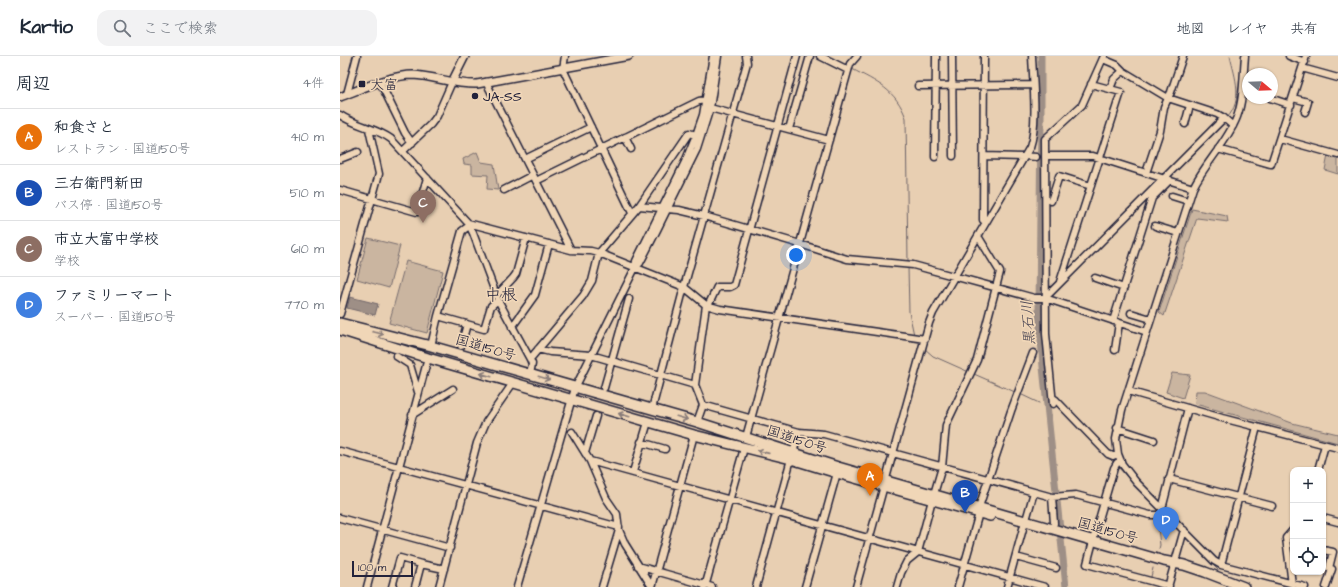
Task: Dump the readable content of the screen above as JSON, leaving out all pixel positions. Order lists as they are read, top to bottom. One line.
{"streets":{"highway":["国道150号"]},"districts":["中根"],"water":["黒石川"],"places":{"transit":["大富"],"other":["JA-SS"]},"scale_bar":"100 m","north":"right","page":{"header":"Kartio","search":"ここで検索","nav":["地図","レイヤ","共有"],"heading":["周辺","4件"],"list":[{"mark":"A","name":"和食さと","note":"レストラン · 国道150号","value":"410 m"},{"mark":"B","name":"三右衛門新田","note":"バス停 · 国道150号","value":"510 m"},{"mark":"C","name":"市立大富中学校","note":"学校","value":"610 m"},{"mark":"D","name":"ファミリーマート","note":"スーパー · 国道150号","value":"770 m"}],"pins":["C","A","B","D"],"map_buttons":["+","−"],"scale":"100 m"}}
